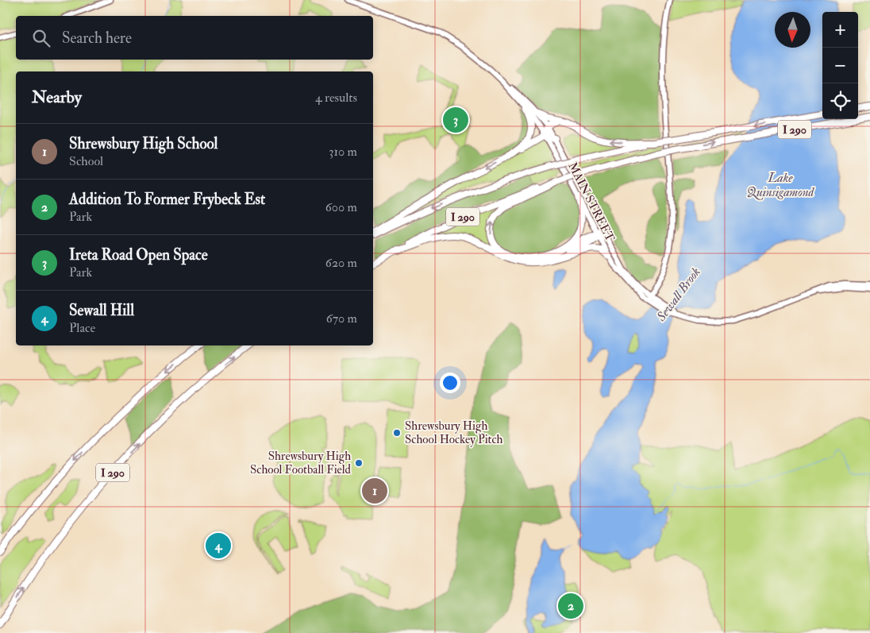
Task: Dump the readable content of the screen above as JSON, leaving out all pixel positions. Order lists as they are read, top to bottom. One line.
{"streets":{"highway":["I 290"],"main road":["MAIN STREET"]},"water":["Lake Quinsigamond","Sewall Brook"],"places":["Shrewsbury High School Hockey Pitch","Shrewsbury High School Football Field"],"north":"bottom","page":{"map_buttons":["+","−"],"search":"Search here","heading":["Nearby","4 results"],"pins":["3","1","4","2"],"list":[{"mark":"1","name":"Shrewsbury High School","note":"School","value":"310 m"},{"mark":"2","name":"Addition To Former Frybeck Est","note":"Park","value":"600 m"},{"mark":"3","name":"Ireta Road Open Space","note":"Park","value":"620 m"},{"mark":"4","name":"Sewall Hill","note":"Place","value":"670 m"}]}}
